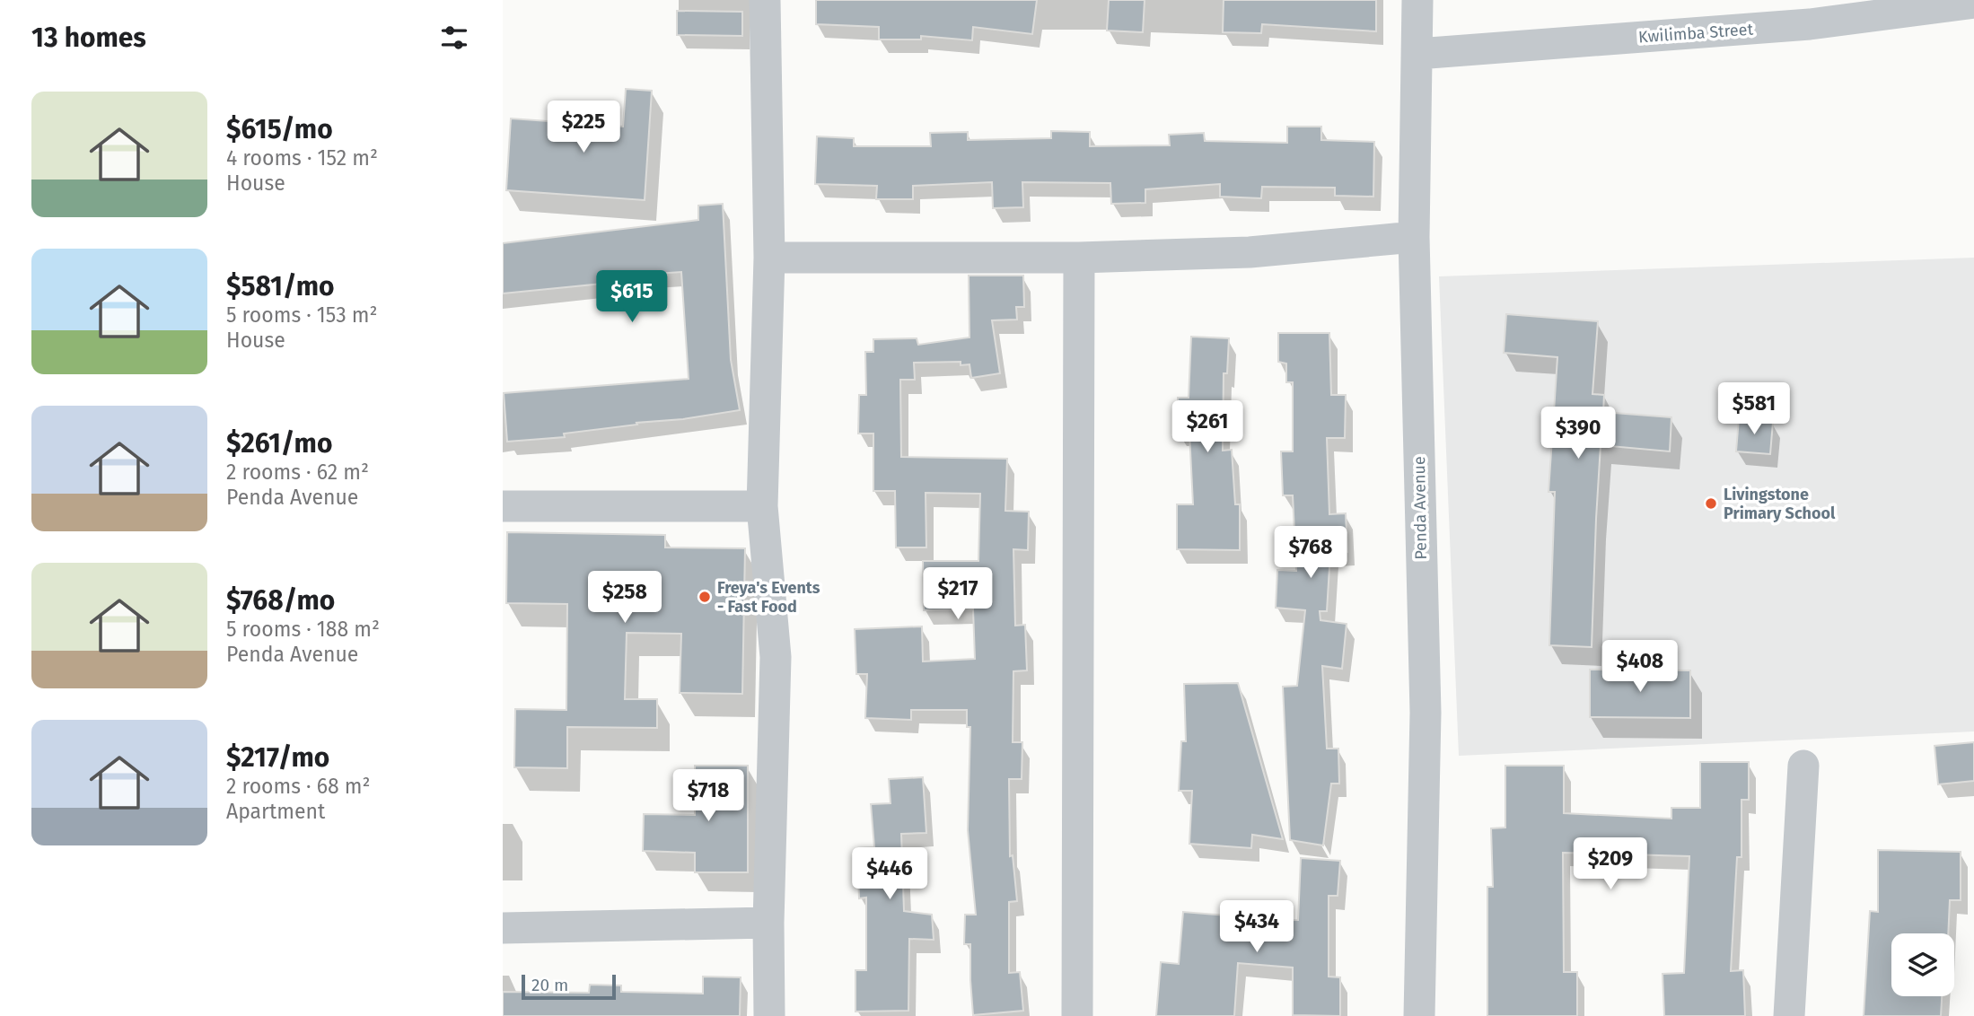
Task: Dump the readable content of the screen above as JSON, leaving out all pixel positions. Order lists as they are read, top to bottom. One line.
{"streets":{"street":["Kwilimba Street","Penda Avenue"]},"crossings":[["Kwilimba Street","Penda Avenue"]],"places":["Livingstone Primary School","Freya's Events - Fast Food"],"scale_bar":"20 m","page":{"heading":"13 homes","list":[{"name":"$615/mo","note":"4 rooms · 152 m² · House"},{"name":"$581/mo","note":"5 rooms · 153 m² · House"},{"name":"$261/mo","note":"2 rooms · 62 m² · Penda Avenue"},{"name":"$768/mo","note":"5 rooms · 188 m² · Penda Avenue"},{"name":"$217/mo","note":"2 rooms · 68 m² · Apartment"}],"price":["$225","$615","$581","$261","$390","$768","$217","$258","$408","$718","$209","$446","$434"],"scale":"20 m"}}
